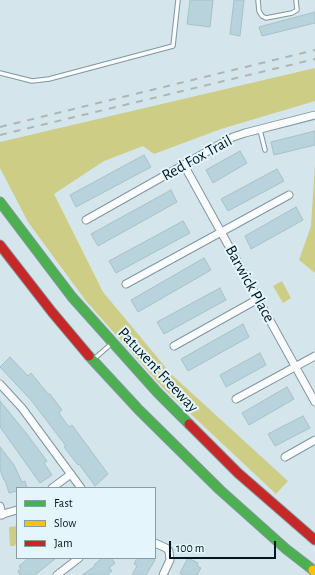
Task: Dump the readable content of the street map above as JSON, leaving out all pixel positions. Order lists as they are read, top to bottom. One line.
{"streets":{"highway":["Patuxent Freeway"],"street":["Red Fox Trail","Barwick Place"]},"crossings":[["Red Fox Trail","Barwick Place"]],"legend":["Fast","Slow","Jam"],"scale_bar":"100 m"}
